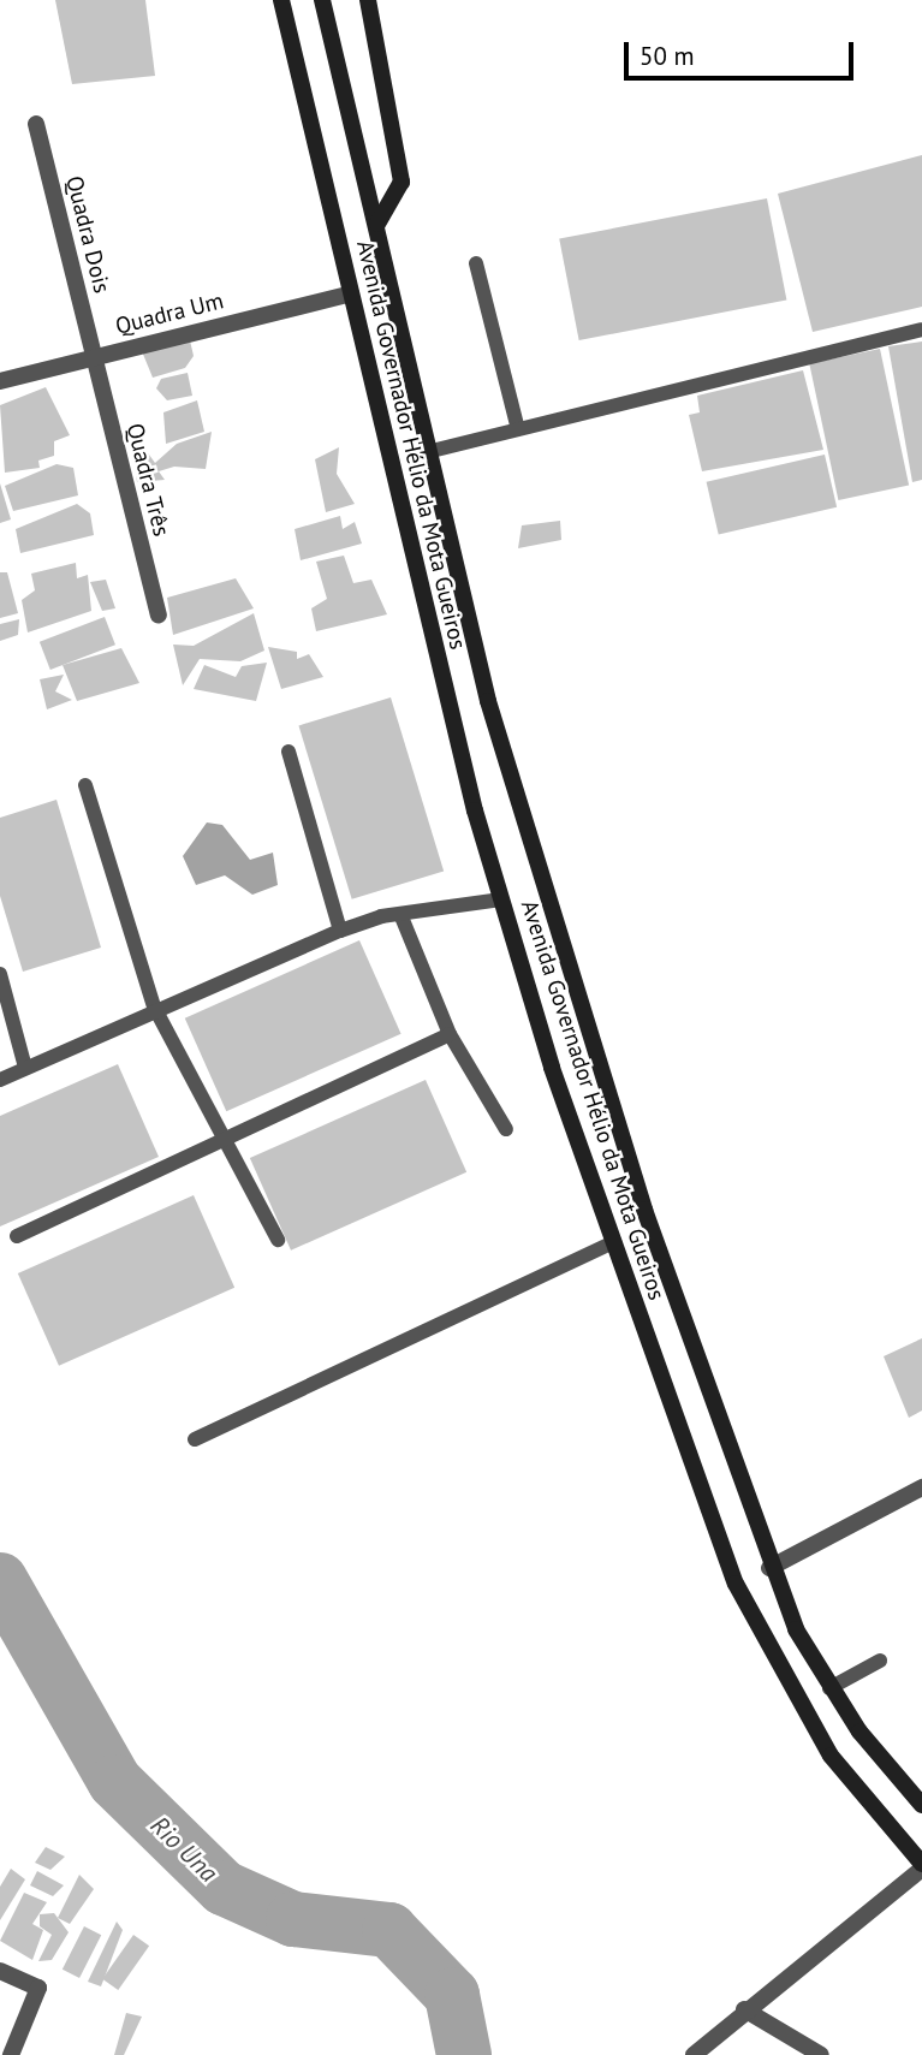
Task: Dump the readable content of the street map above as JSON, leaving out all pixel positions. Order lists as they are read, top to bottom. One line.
{"streets":{"main road":["Avenida Governador Hélio da Mota Gueiros"],"street":["Quadra Dois","Quadra Um","Quadra Três"]},"crossings":[["Quadra Dois","Quadra Um"],["Quadra Dois","Quadra Três"],["Quadra Um","Avenida Governador Hélio da Mota Gueiros"],["Quadra Um","Quadra Três"]],"water":["Rio Una"],"scale_bar":"50 m"}
